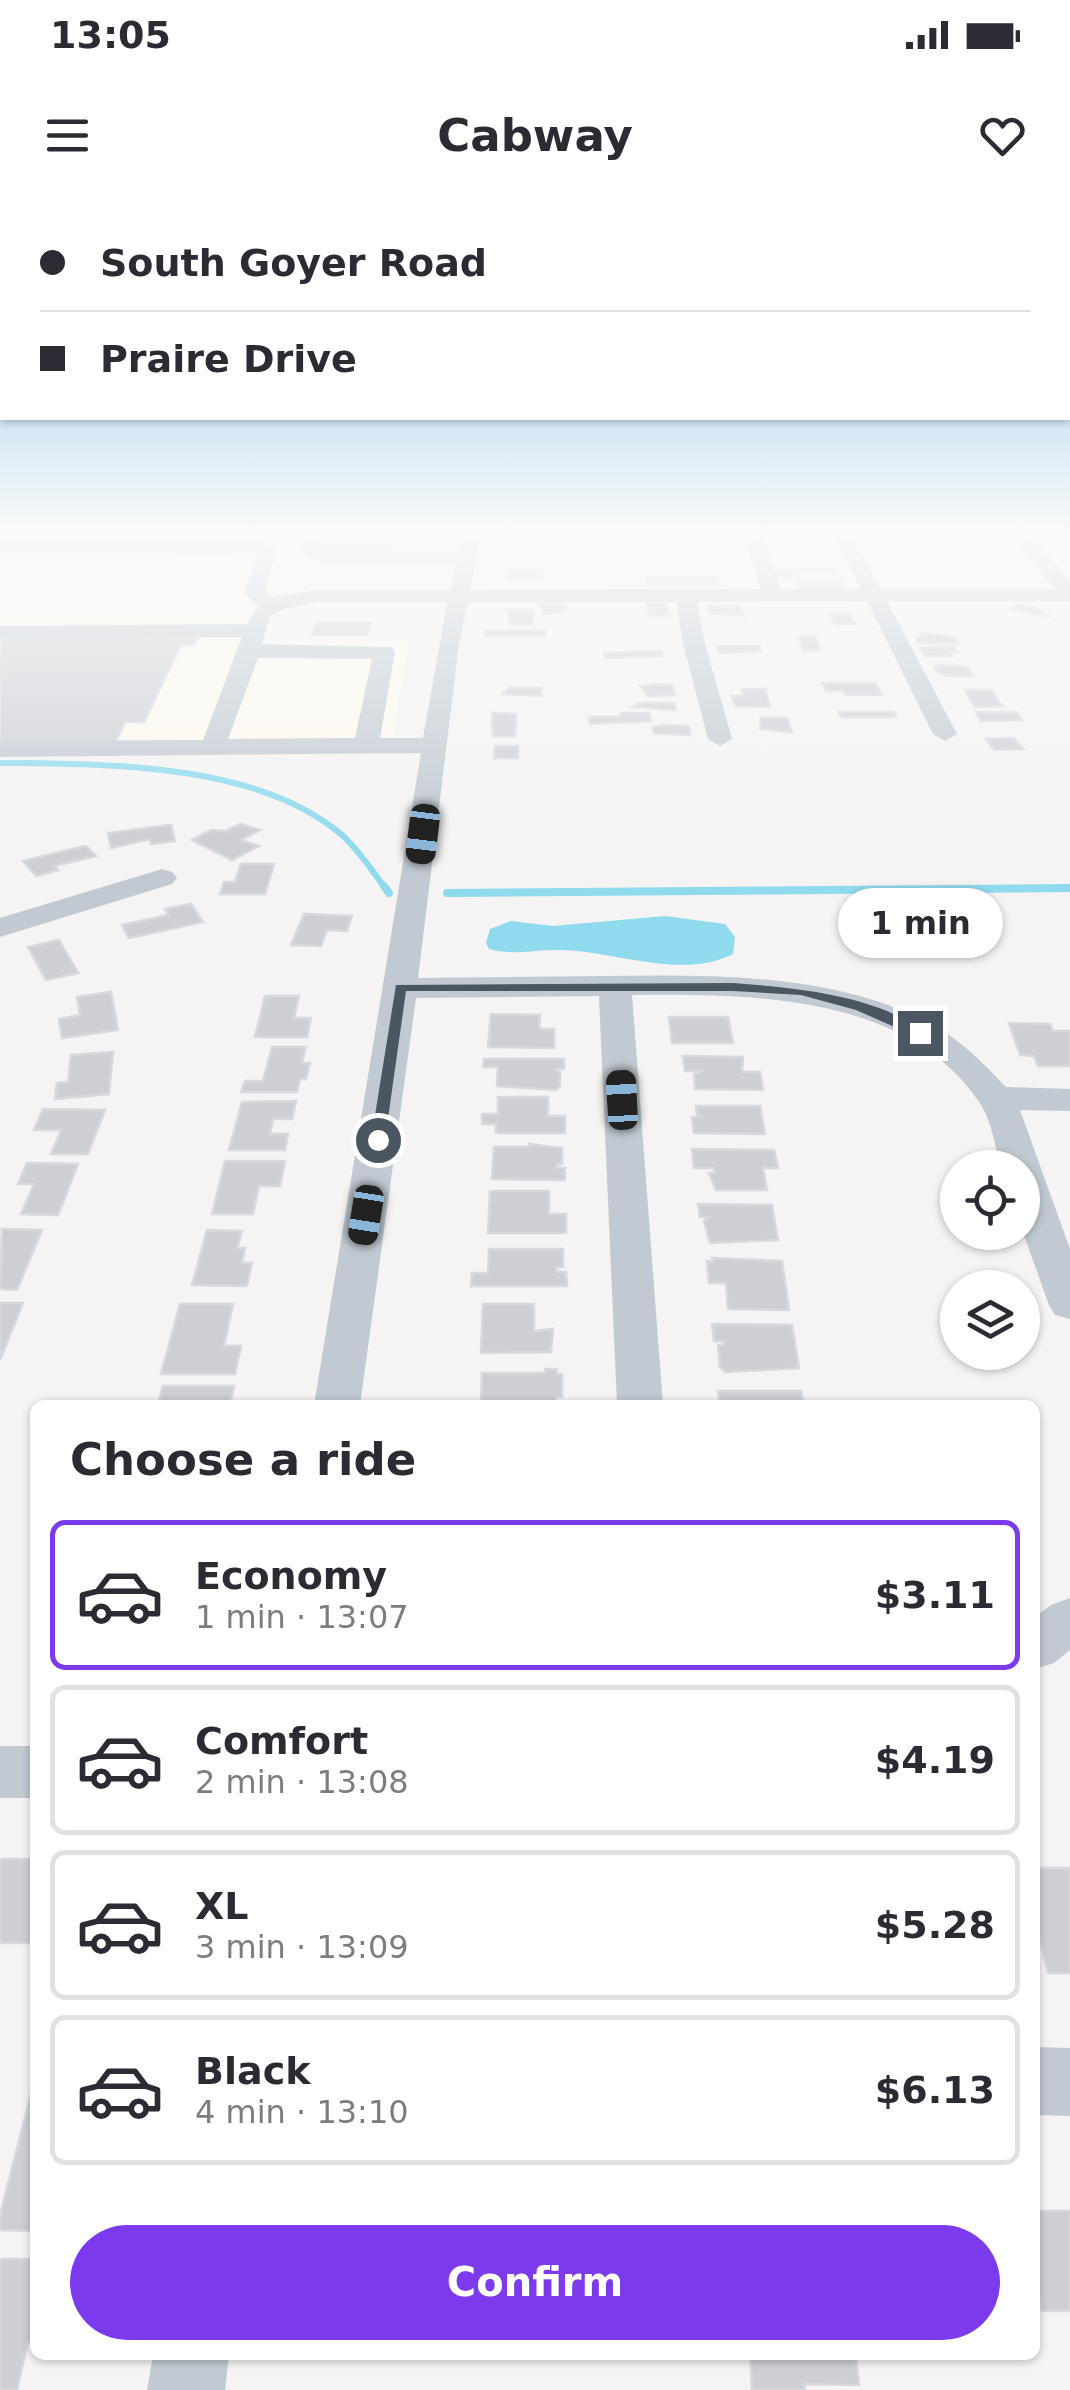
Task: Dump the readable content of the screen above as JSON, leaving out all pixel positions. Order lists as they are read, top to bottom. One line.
{"page":{"status":"13:05","header":"Cabway","banner":["South Goyer Road","Praire Drive"],"bubble":"1 min","heading":"Choose a ride","list":[{"name":"Economy","note":"1 min · 13:07","value":"$3.11"},{"name":"Comfort","note":"2 min · 13:08","value":"$4.19"},{"name":"XL","note":"3 min · 13:09","value":"$5.28"},{"name":"Black","note":"4 min · 13:10","value":"$6.13"}],"buttons":"Confirm"}}
